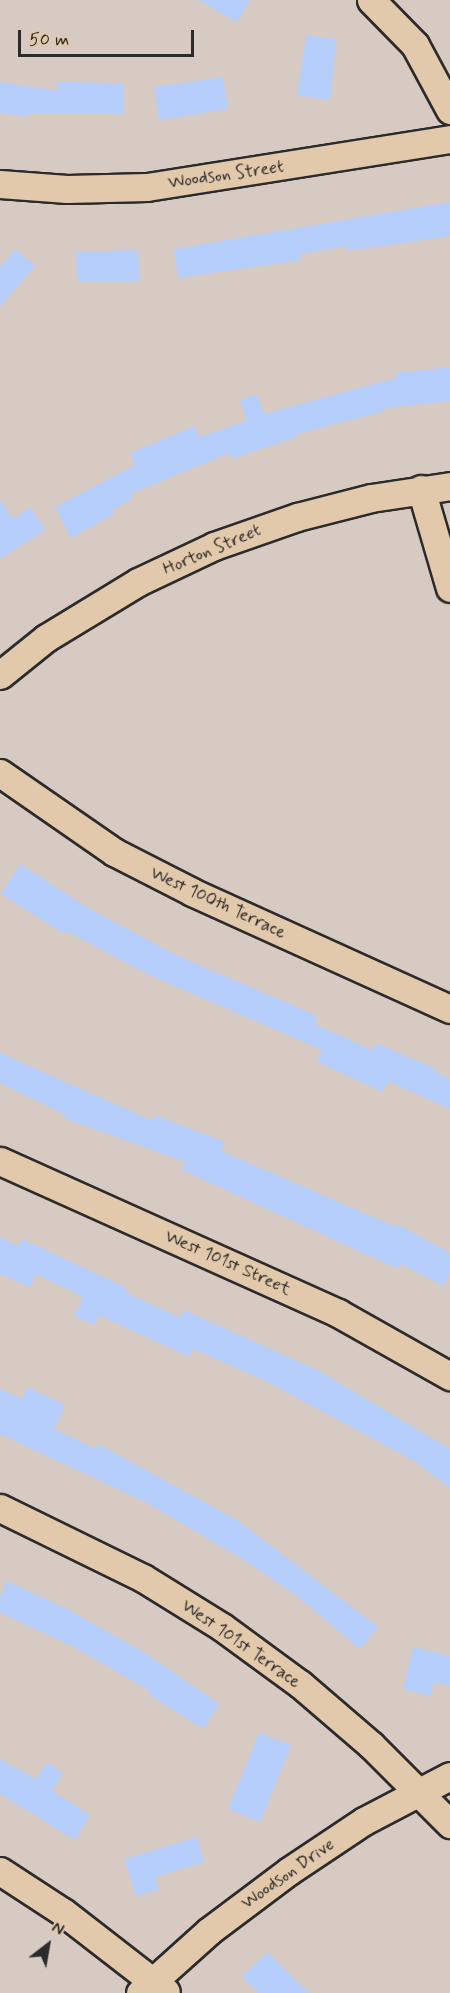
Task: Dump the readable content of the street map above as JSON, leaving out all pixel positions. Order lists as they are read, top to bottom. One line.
{"streets":{"street":["Woodson Street","Horton Street","West 100th Terrace","West 101st Street","West 101st Terrace","Woodson Drive"]},"crossings":[["West 101st Terrace","Woodson Drive"]],"scale_bar":"50 m","north":"top right"}
